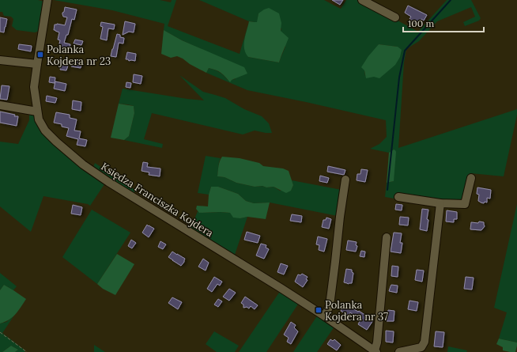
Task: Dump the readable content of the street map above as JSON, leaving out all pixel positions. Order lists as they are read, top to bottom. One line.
{"streets":{"street":["Księdza Franciszka Kojdera"]},"places":{"transit":["Polanka Kojdera nr 23","Polanka Kojdera nr 37"]},"scale_bar":"100 m"}
